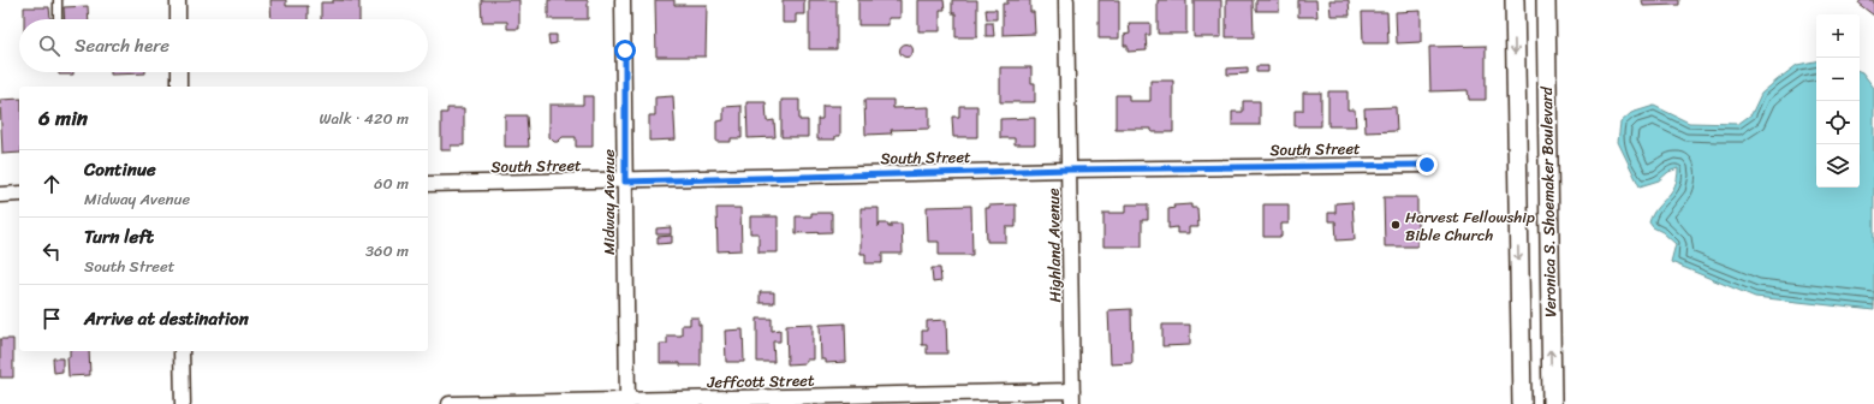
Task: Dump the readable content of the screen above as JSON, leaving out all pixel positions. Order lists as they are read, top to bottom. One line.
{"streets":{"street":["South Street","Midway Avenue","Veronica S. Shoemaker Boulevard","Highland Avenue","Jeffcott Street"]},"crossings":[["South Street","Midway Avenue"],["South Street","Highland Avenue"],["Midway Avenue","Jeffcott Street"],["Highland Avenue","Jeffcott Street"]],"places":["Harvest Fellowship Bible Church"],"page":{"map_buttons":["+","−"],"search":"Search here","heading":["6 min","Walk · 420 m"],"list":[["Continue","Midway Avenue","60 m"],["Turn left","South Street","360 m"],"Arrive at destination"]}}
